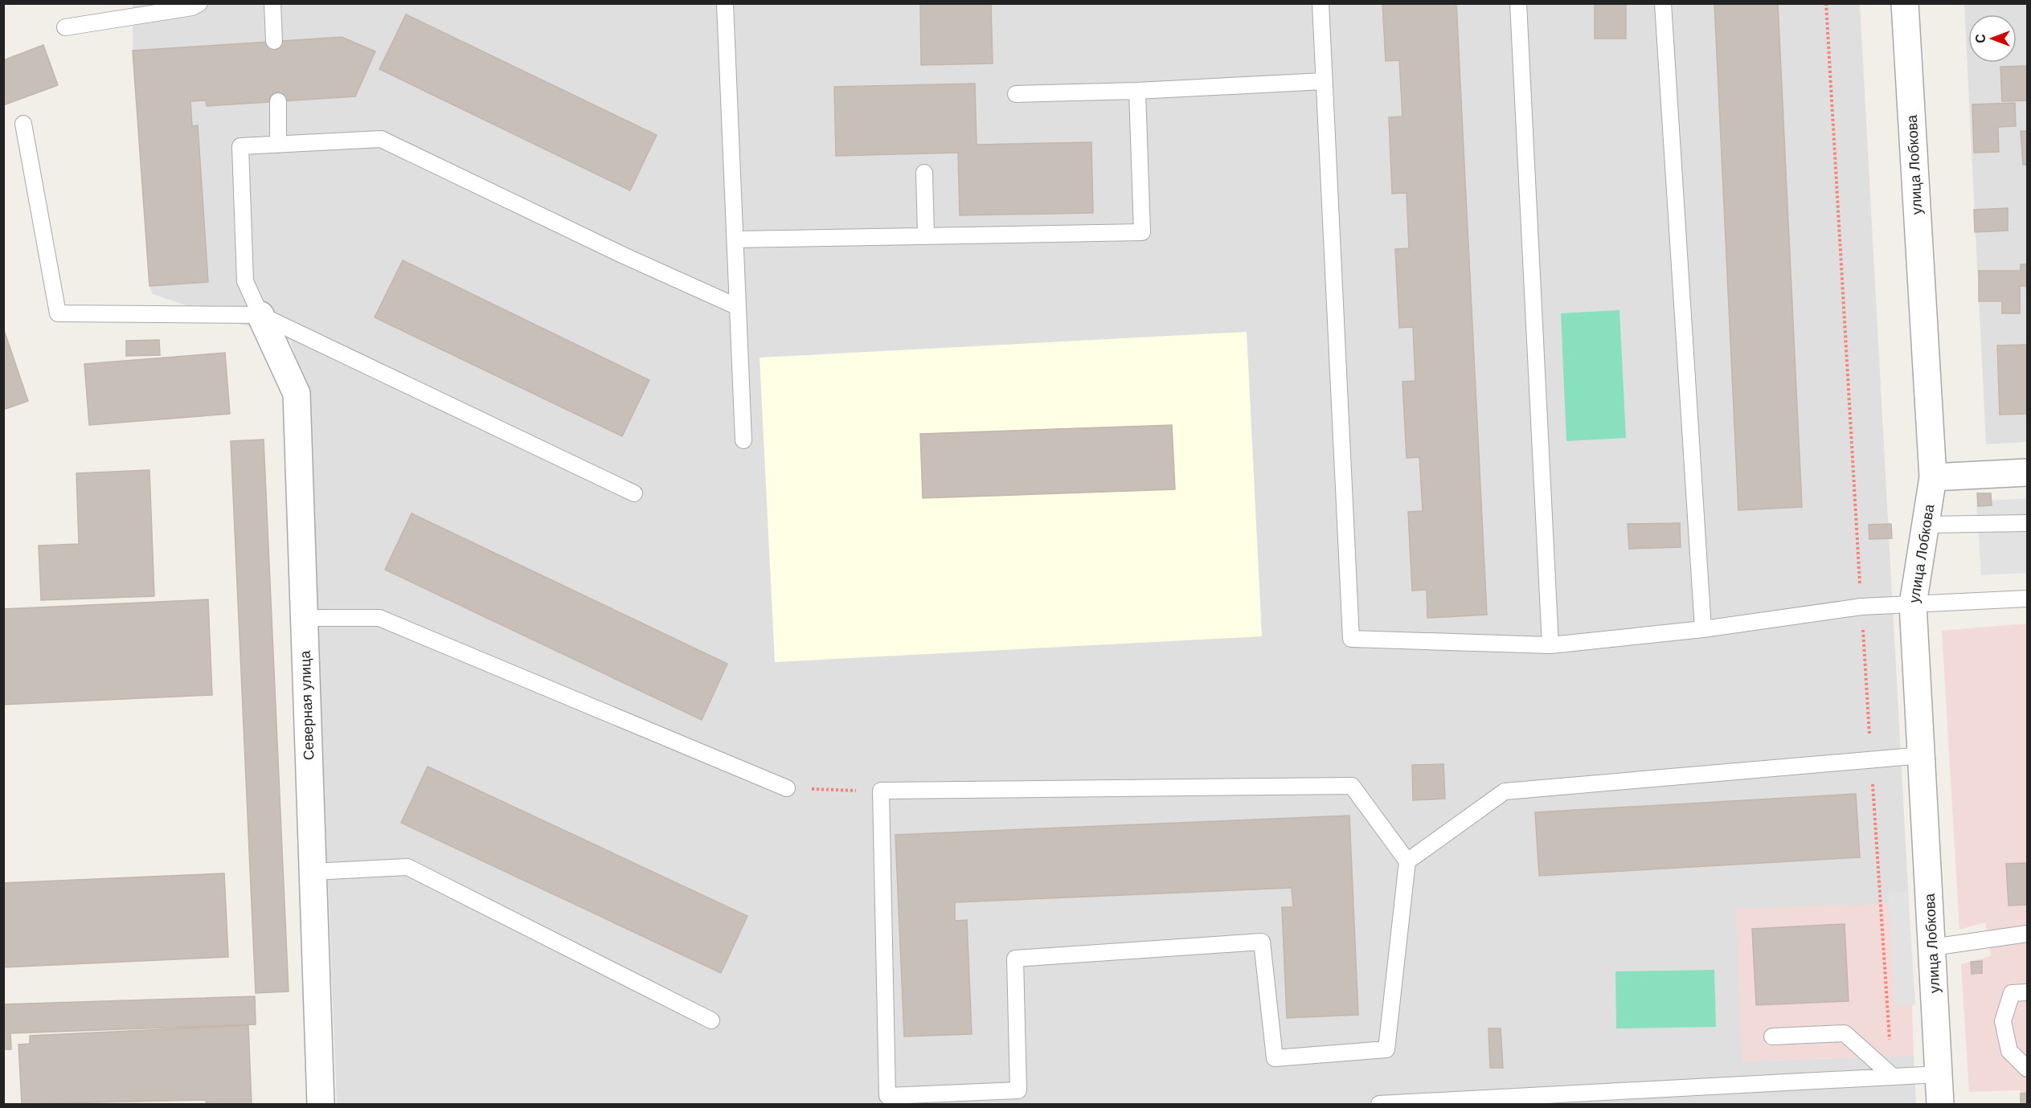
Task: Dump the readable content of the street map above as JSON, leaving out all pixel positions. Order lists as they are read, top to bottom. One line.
{"streets":{"street":["улица Лобкова","Северная улица"]},"north":"left"}
